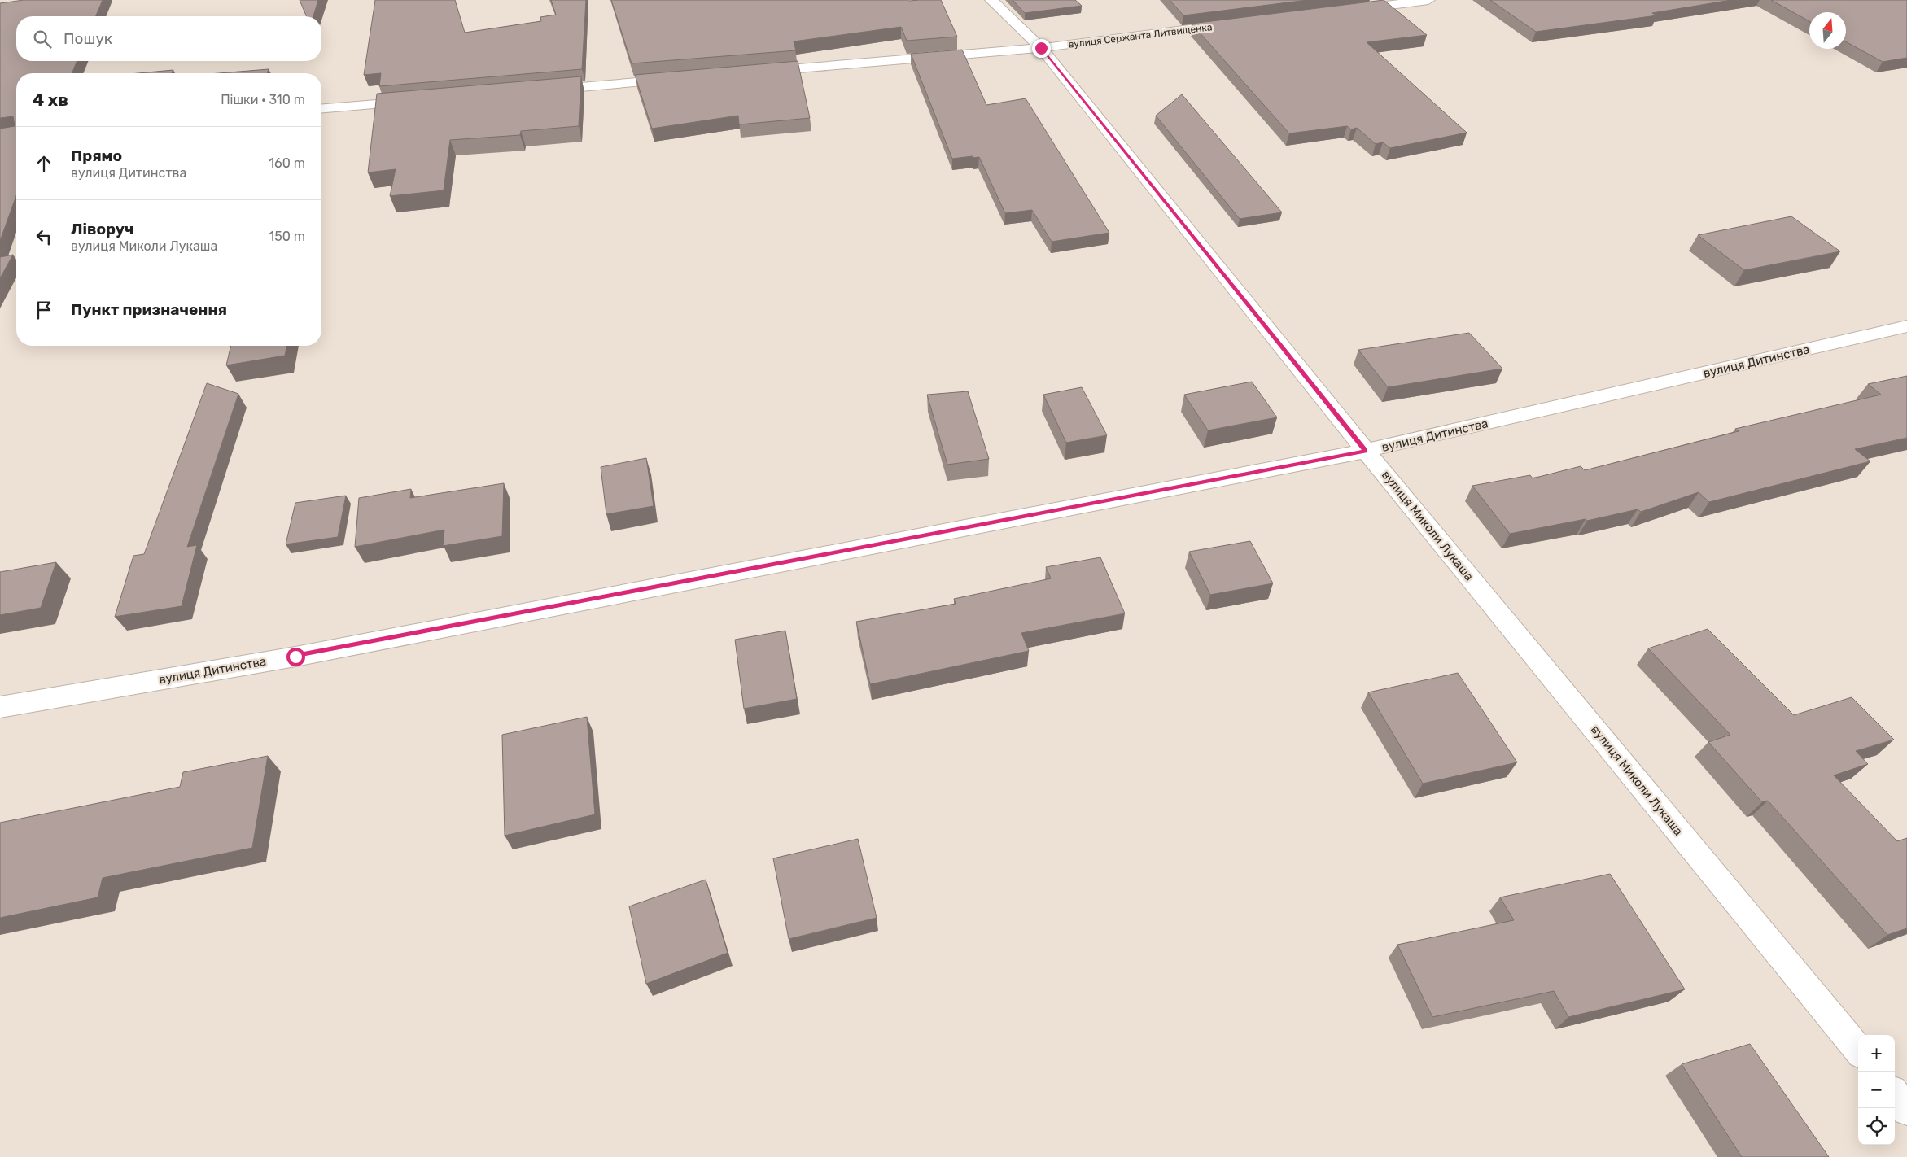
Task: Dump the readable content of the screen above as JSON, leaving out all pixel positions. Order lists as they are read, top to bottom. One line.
{"streets":{"street":["вулиця Сержанта Литвищенка","вулиця Дитинства","вулиця Миколи Лукаша"]},"crossings":[["вулиця Сержанта Литвищенка","вулиця Миколи Лукаша"],["вулиця Дитинства","вулиця Миколи Лукаша"]],"north":"top","page":{"search":"Пошук","heading":["4 хв","Пішки · 310 m"],"list":[["Прямо","вулиця Дитинства","160 m"],["Ліворуч","вулиця Миколи Лукаша","150 m"],"Пункт призначення"],"map_buttons":["+","−"]}}
